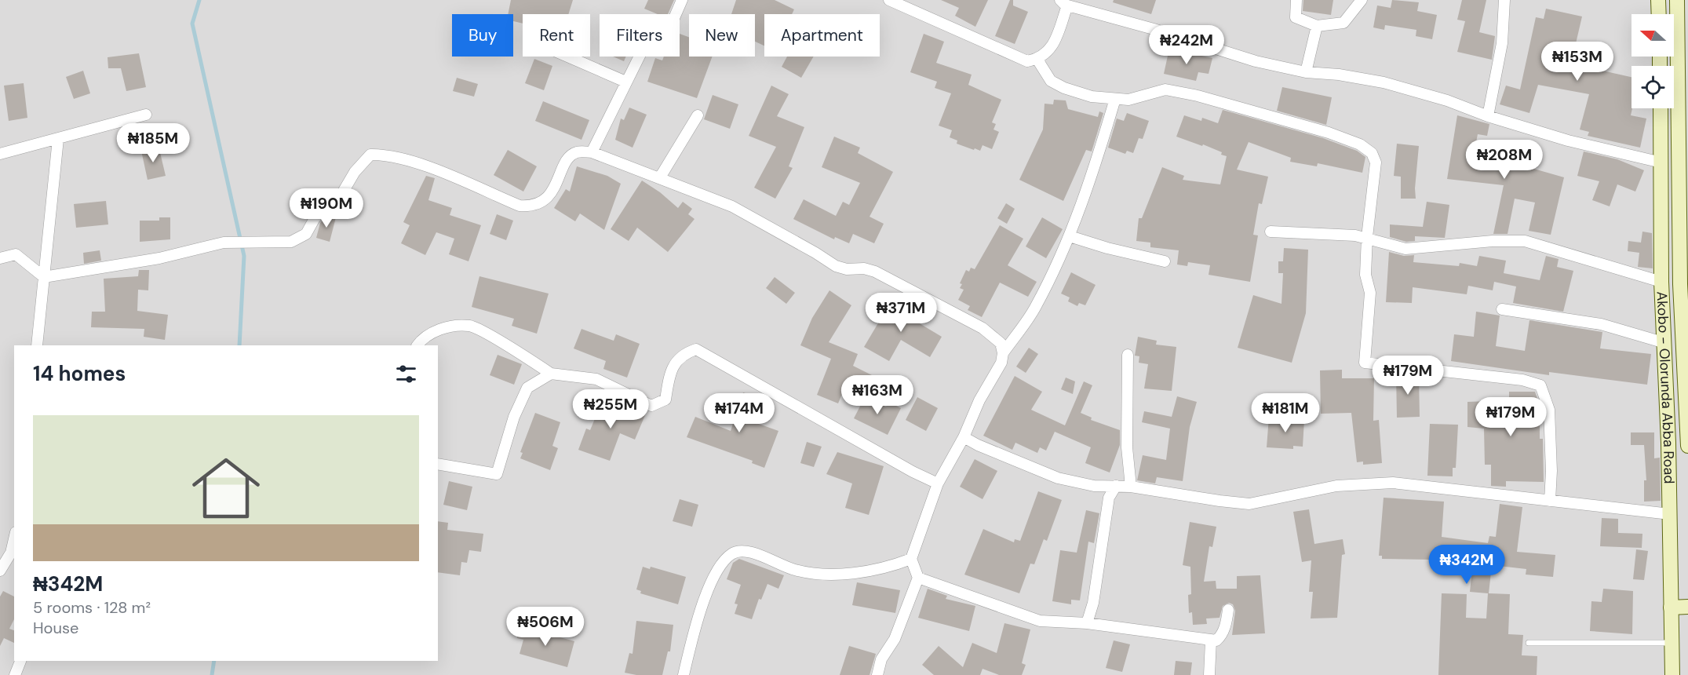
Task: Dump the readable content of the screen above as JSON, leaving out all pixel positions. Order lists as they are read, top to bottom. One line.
{"streets":{"main road":["Akobo - Olorunda Abba Road"]},"north":"left","page":{"chip":["Buy","Rent","Filters","New","Apartment"],"price":["₦242M","₦153M","₦185M","₦208M","₦190M","₦371M","₦179M","₦163M","₦255M","₦174M","₦181M","₦179M","₦342M","₦506M"],"heading":"14 homes","list":[{"name":"₦342M","note":"5 rooms · 128 m² · House"}]}}
